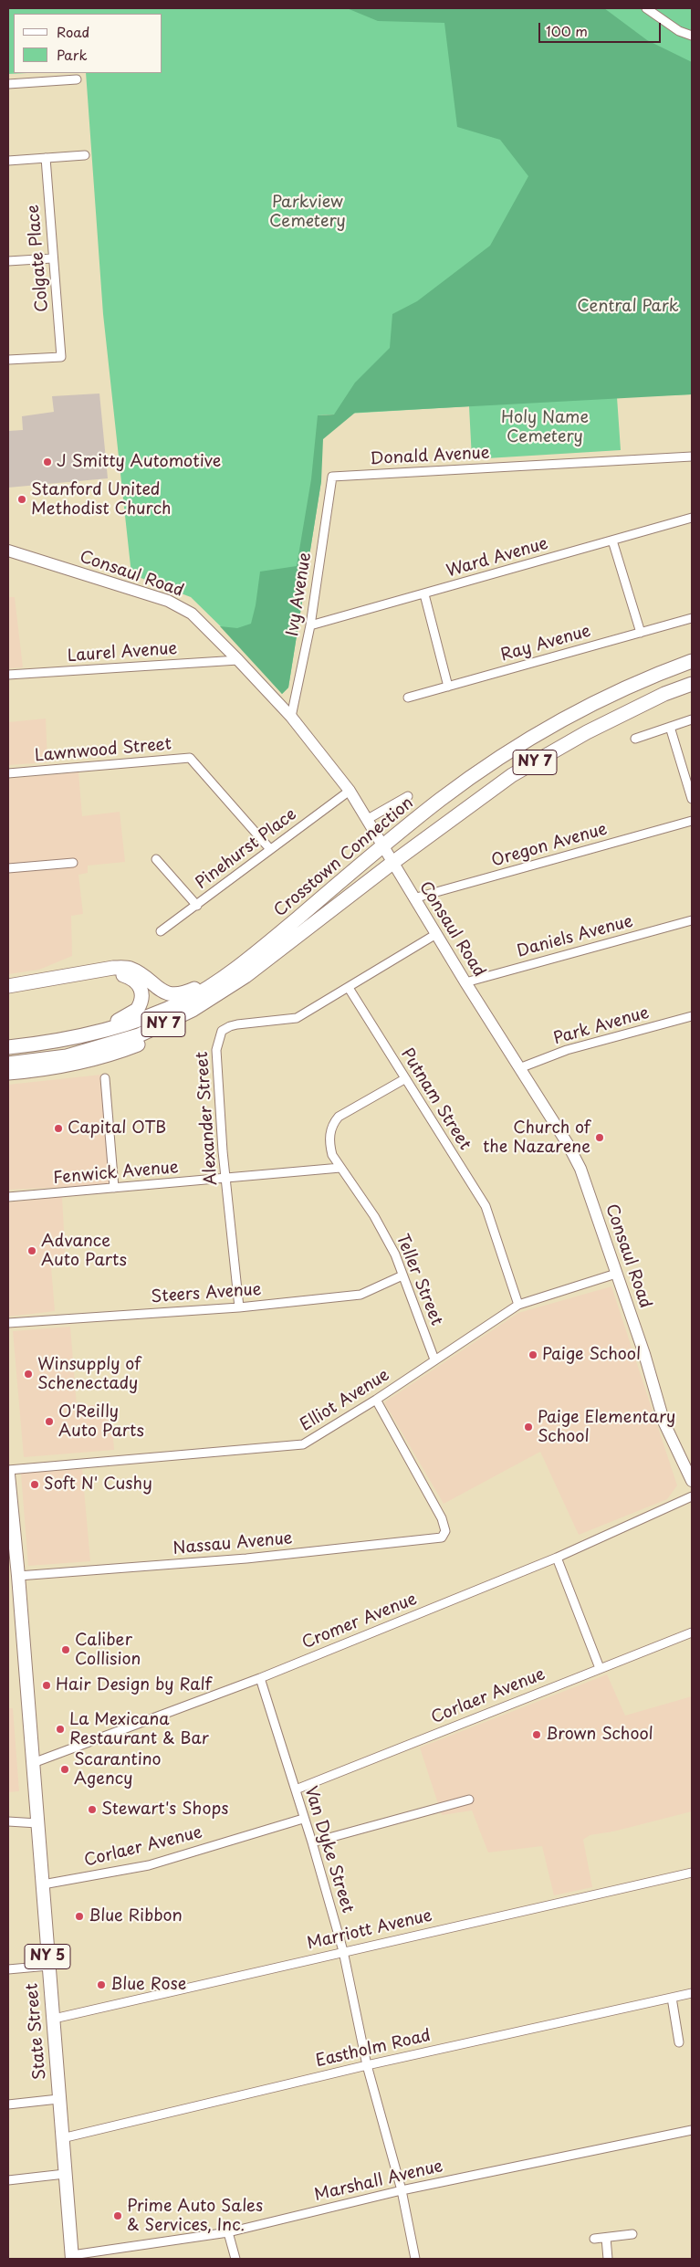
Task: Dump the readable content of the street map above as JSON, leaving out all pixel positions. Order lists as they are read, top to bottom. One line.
{"streets":{"highway":["NY 7","Crosstown Connection"],"main road":["NY 5","State Street"],"street":["Colgate Place","Donald Avenue","Ward Avenue","Consaul Road","Ivy Avenue","Ray Avenue","Laurel Avenue","Lawnwood Street","Oregon Avenue","Pinehurst Place","Daniels Avenue","Park Avenue","Putnam Street","Alexander Street","Fenwick Avenue","Teller Street","Steers Avenue","Elliot Avenue","Nassau Avenue","Cromer Avenue","Corlaer Avenue","Van Dyke Street","Marriott Avenue","Eastholm Road","Marshall Avenue"]},"crossings":[["Donald Avenue","Ivy Avenue"],["Ward Avenue","Ivy Avenue"],["Consaul Road","Ivy Avenue"],["Consaul Road","Laurel Avenue"],["Consaul Road","Oregon Avenue"],["Consaul Road","Pinehurst Place"],["Consaul Road","Crosstown Connection"],["Consaul Road","Daniels Avenue"],["Consaul Road","Park Avenue"],["Consaul Road","Alexander Street"],["Consaul Road","Elliot Avenue"],["Lawnwood Street","Pinehurst Place"],["Putnam Street","Alexander Street"],["Putnam Street","Elliot Avenue"],["Alexander Street","Fenwick Avenue"],["Alexander Street","Steers Avenue"],["Fenwick Avenue","Teller Street"],["Teller Street","Steers Avenue"],["Teller Street","Elliot Avenue"],["Elliot Avenue","Nassau Avenue"],["Nassau Avenue","State Street"],["Cromer Avenue","Van Dyke Street"],["Cromer Avenue","State Street"],["Corlaer Avenue","Van Dyke Street"],["Corlaer Avenue","State Street"],["Van Dyke Street","Marriott Avenue"],["Van Dyke Street","Eastholm Road"],["Van Dyke Street","Marshall Avenue"],["Marriott Avenue","State Street"],["State Street","Eastholm Road"],["State Street","Marshall Avenue"]],"parks":["Parkview Cemetery","Central Park","Holy Name Cemetery"],"places":["J Smitty Automotive","Stanford United Methodist Church","Capital OTB","Church of the Nazarene","Advance Auto Parts","Paige School","Winsupply of Schenectady","O'Reilly Auto Parts","Paige Elementary School","Soft N' Cushy","Caliber Collision","Hair Design by Ralf","La Mexicana Restaurant & Bar","Brown School","Scarantino Agency","Stewart's Shops","Blue Ribbon","Blue Rose","Prime Auto Sales & Services, Inc."],"legend":["Road","Park"],"scale_bar":"100 m"}
